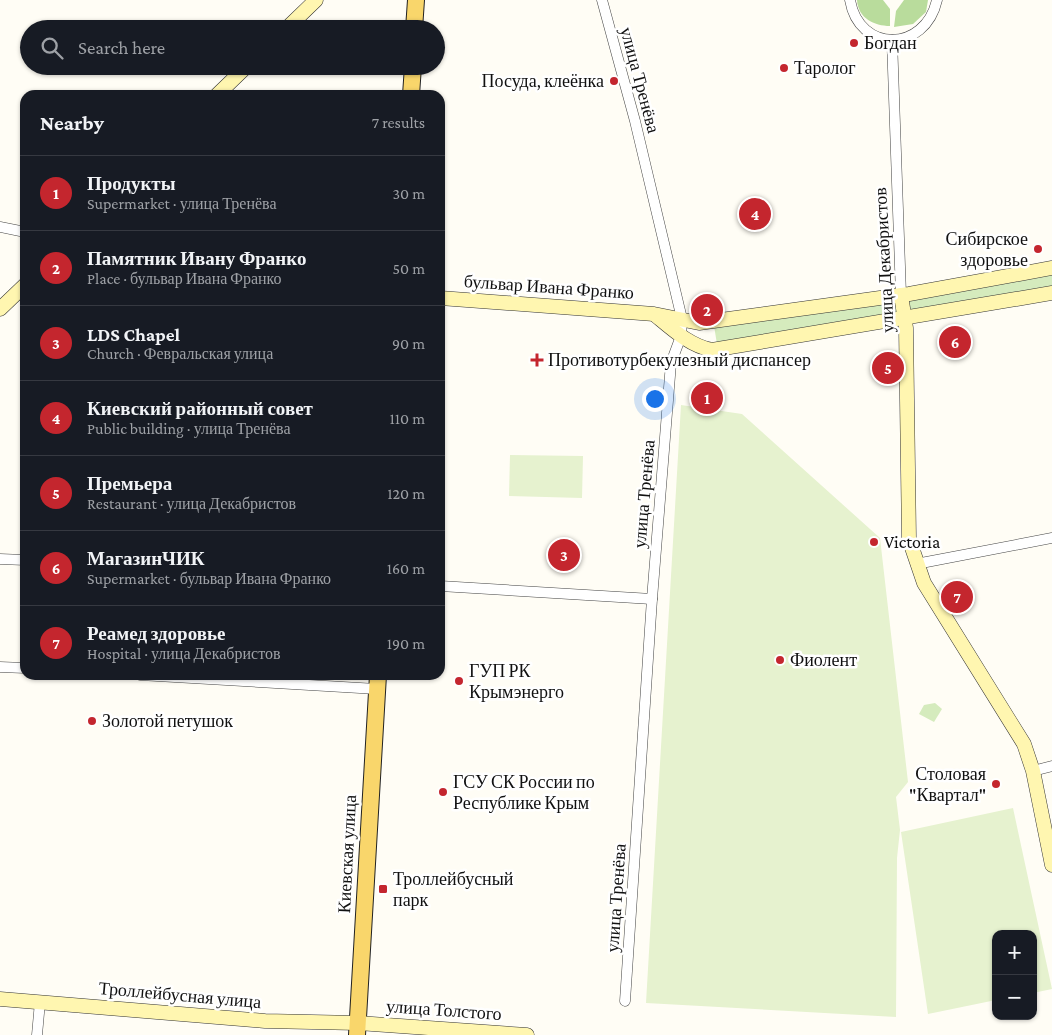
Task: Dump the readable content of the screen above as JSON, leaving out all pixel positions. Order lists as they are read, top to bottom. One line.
{"streets":{"main road":["Киевская улица"],"street":["улица Тренёва","улица Декабристов","бульвар Ивана Франко","Троллейбусная улица","улица Толстого"]},"crossings":[["улица Тренёва","бульвар Ивана Франко"],["улица Декабристов","бульвар Ивана Франко"],["Киевская улица","Троллейбусная улица"],["Киевская улица","улица Толстого"],["Троллейбусная улица","улица Толстого"]],"places":{"other":["Богдан","Таролог","Посуда, клеёнка","Сибирское здоровье","Victoria","Фиолент","ГУП РК Крымэнерго","Золотой петушок","Столовая \"Квартал\"","ГСУ СК России по Республике Крым"],"health":["Противотурбекулезный диспансер"],"transit":["Троллейбусный парк"]},"page":{"search":"Search here","heading":["Nearby","7 results"],"list":[{"mark":"1","name":"Продукты","note":"Supermarket · улица Тренёва","value":"30 m"},{"mark":"2","name":"Памятник Ивану Франко","note":"Place · бульвар Ивана Франко","value":"50 m"},{"mark":"3","name":"LDS Chapel","note":"Church · Февральская улица","value":"90 m"},{"mark":"4","name":"Киевский районный совет","note":"Public building · улица Тренёва","value":"110 m"},{"mark":"5","name":"Премьера","note":"Restaurant · улица Декабристов","value":"120 m"},{"mark":"6","name":"МагазинЧИК","note":"Supermarket · бульвар Ивана Франко","value":"160 m"},{"mark":"7","name":"Реамед здоровье","note":"Hospital · улица Декабристов","value":"190 m"}],"pins":["4","2","6","5","1","3","7"],"map_buttons":["+","−"]}}
